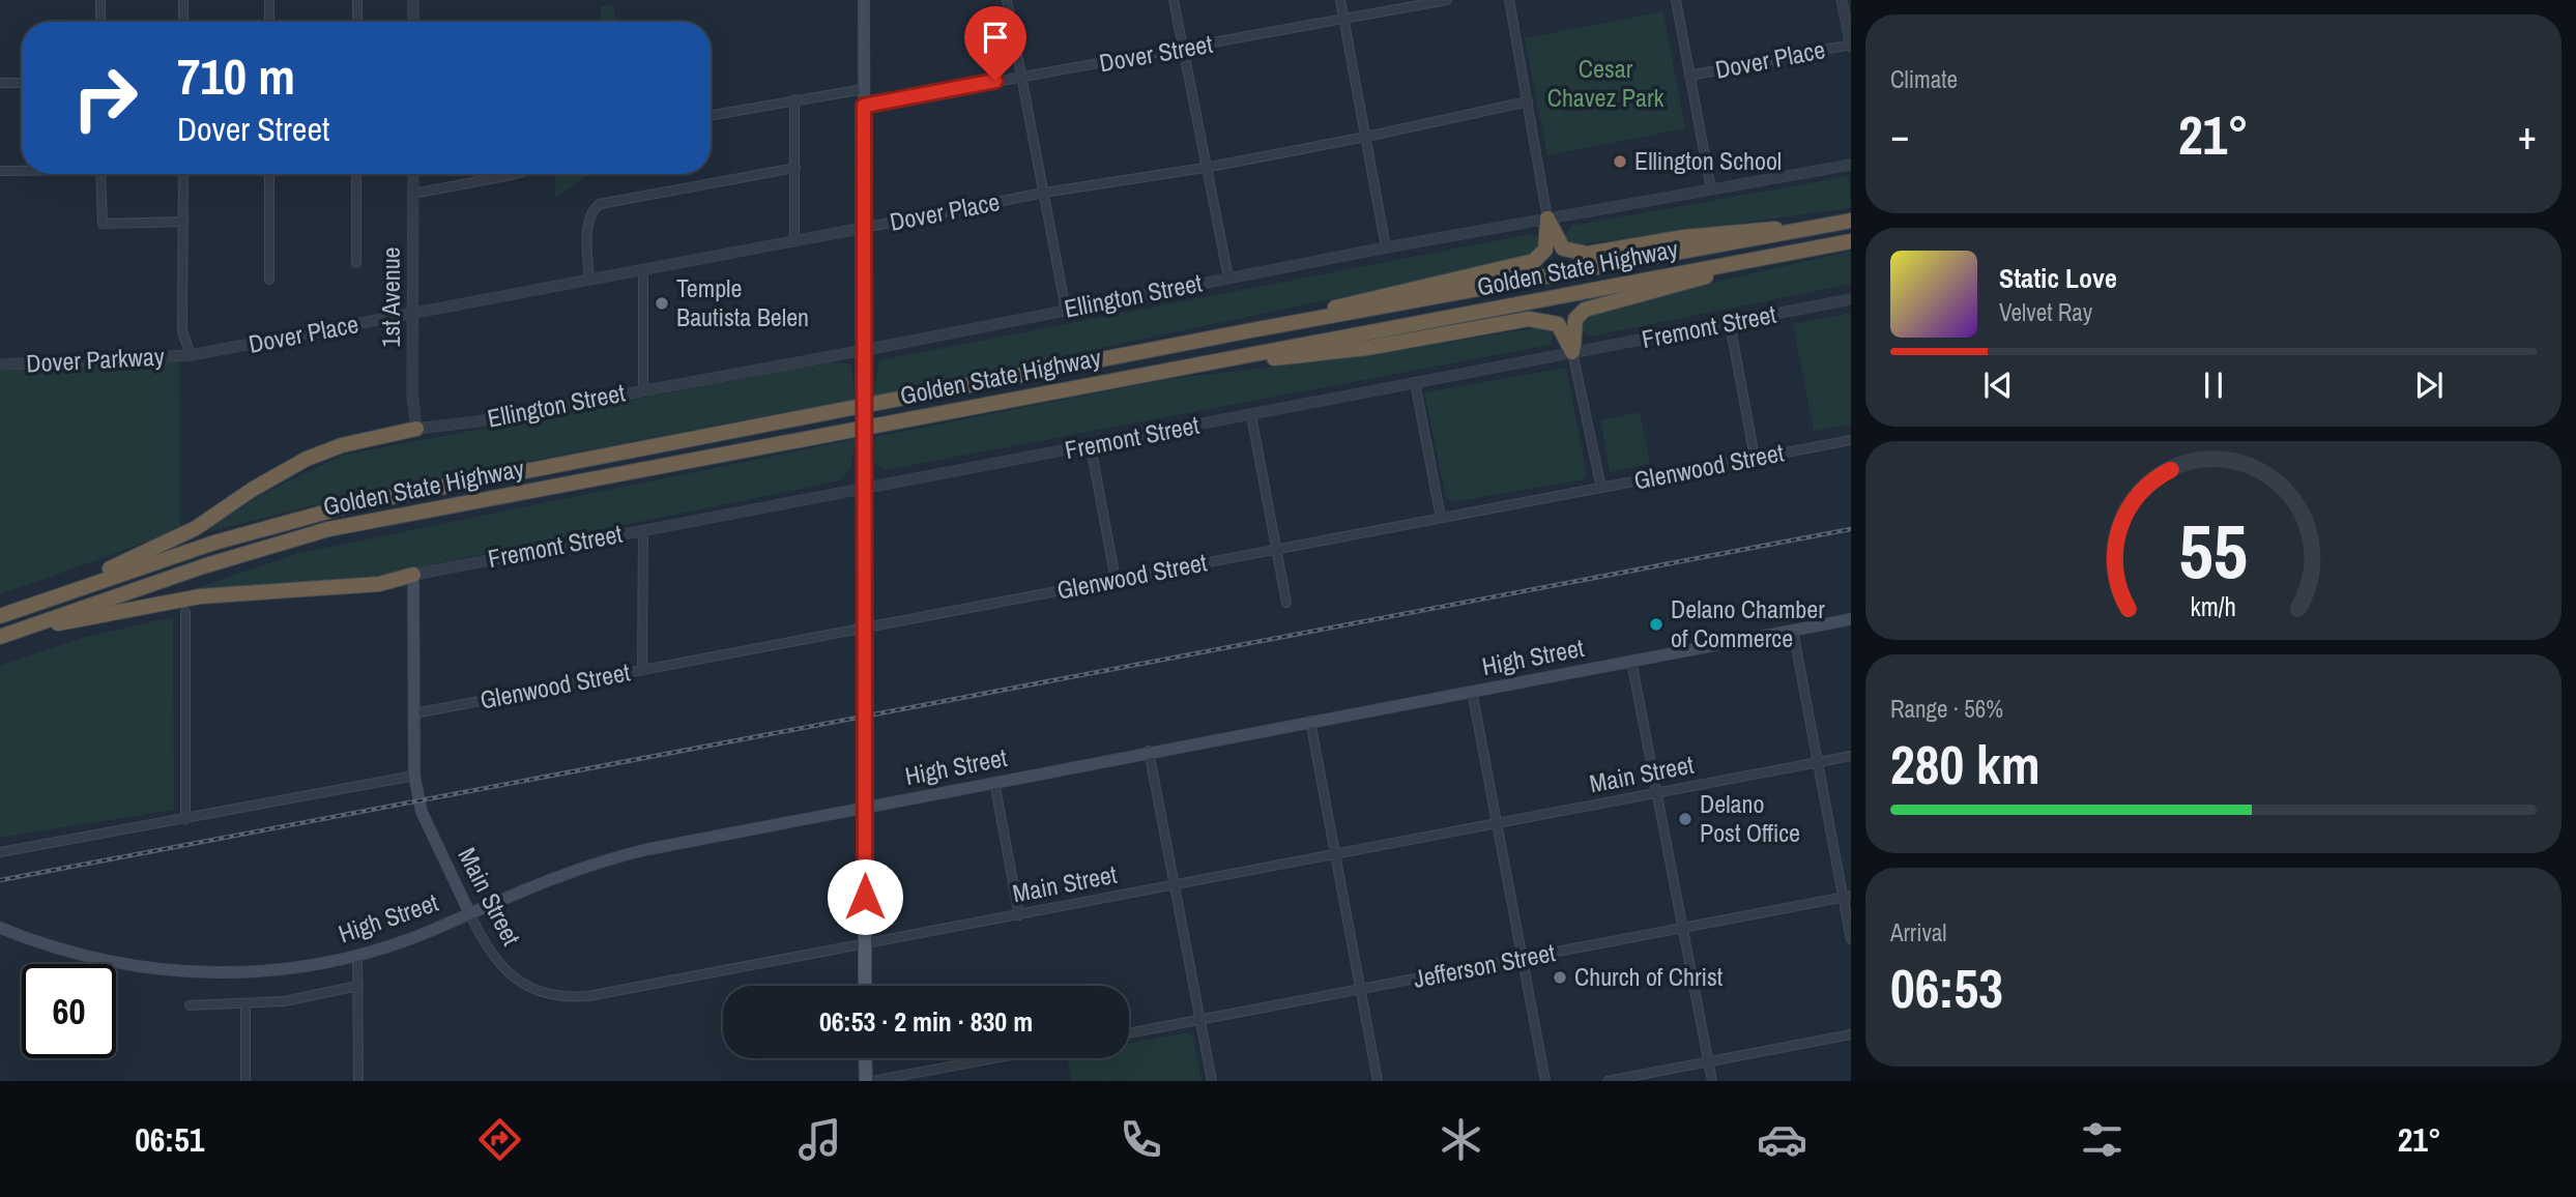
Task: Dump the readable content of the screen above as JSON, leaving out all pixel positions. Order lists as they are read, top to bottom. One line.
{"streets":{"highway":["Golden State Highway"],"main road":["High Street","Main Street"],"street":["Dover Street","Dover Place","Ellington Street","1st Avenue","Fremont Street","Dover Parkway","Glenwood Street","Jefferson Street"]},"crossings":[["Dover Place","1st Avenue"],["Dover Place","Dover Parkway"],["Ellington Street","1st Avenue"],["High Street","Main Street"]],"parks":["Cesar Chavez Park"],"places":["Ellington School","Temple Bautista Belen","Delano Chamber of Commerce","Delano Post Office","Church of Christ"],"page":{"tile":["Climate",["Range · 56%","280 km"],["Arrival","06:53"]],"turn":["710 m","Dover Street"],"heat":["−","21°","+"],"song":["Static Love","Velvet Ray"],"limit":"60","trip":"06:53 · 2 min · 830 m","tabs":["06:51","21°"],"gauge":["55","km/h"]}}
